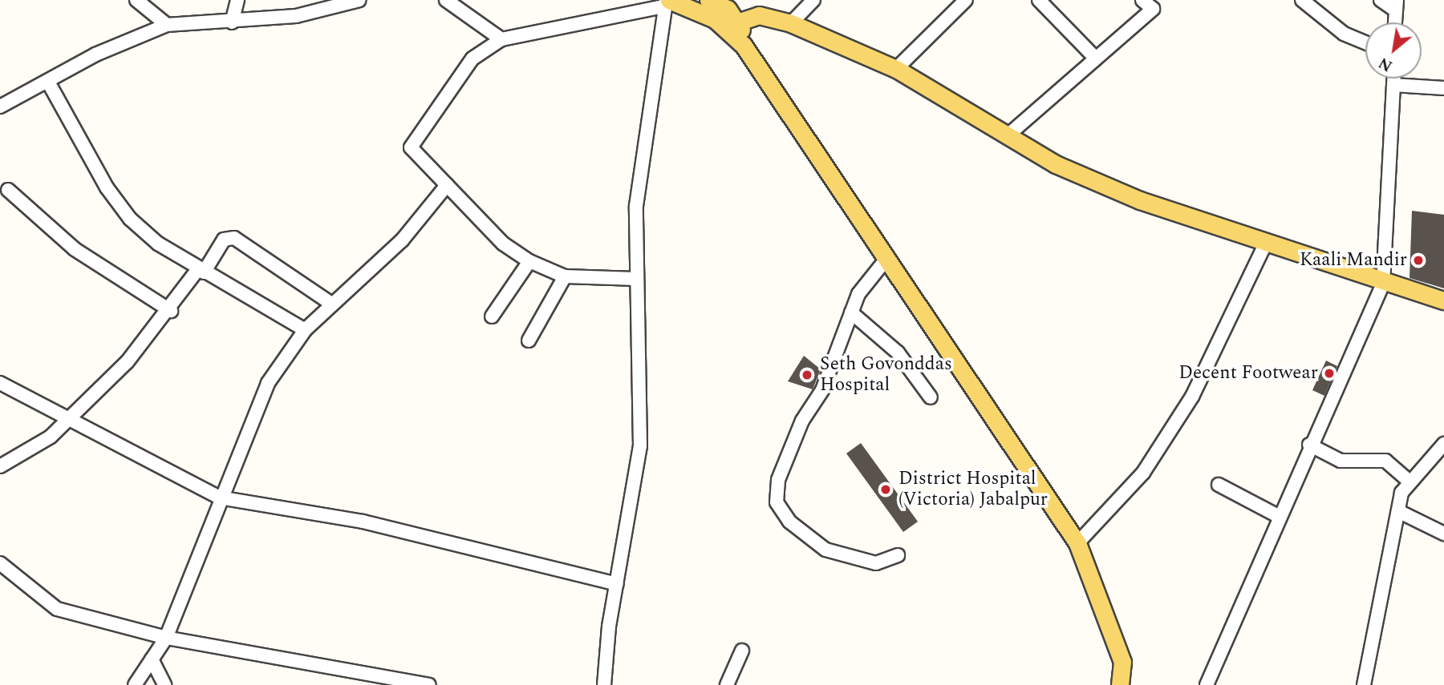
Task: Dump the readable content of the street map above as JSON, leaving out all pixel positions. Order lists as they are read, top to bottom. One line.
{"places":["Kaali Mandir","Decent Footwear","Seth Govonddas Hospital","District Hospital (Victoria) Jabalpur"],"north":"bottom left"}
